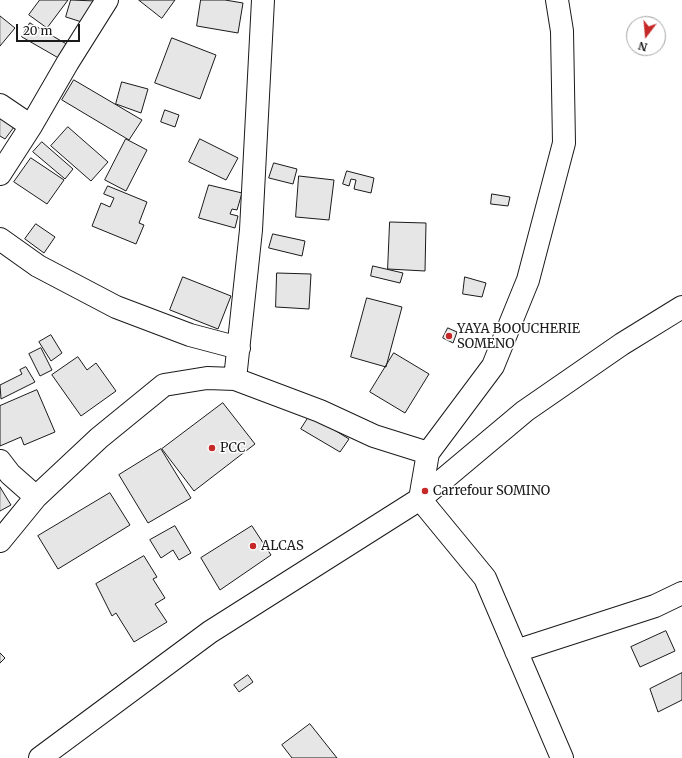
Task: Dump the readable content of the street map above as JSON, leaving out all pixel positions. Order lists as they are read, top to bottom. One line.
{"places":["YAYA BOOUCHERIE SOMENO","PCC","Carrefour SOMINO","ALCAS"],"scale_bar":"20 m","north":"bottom"}
